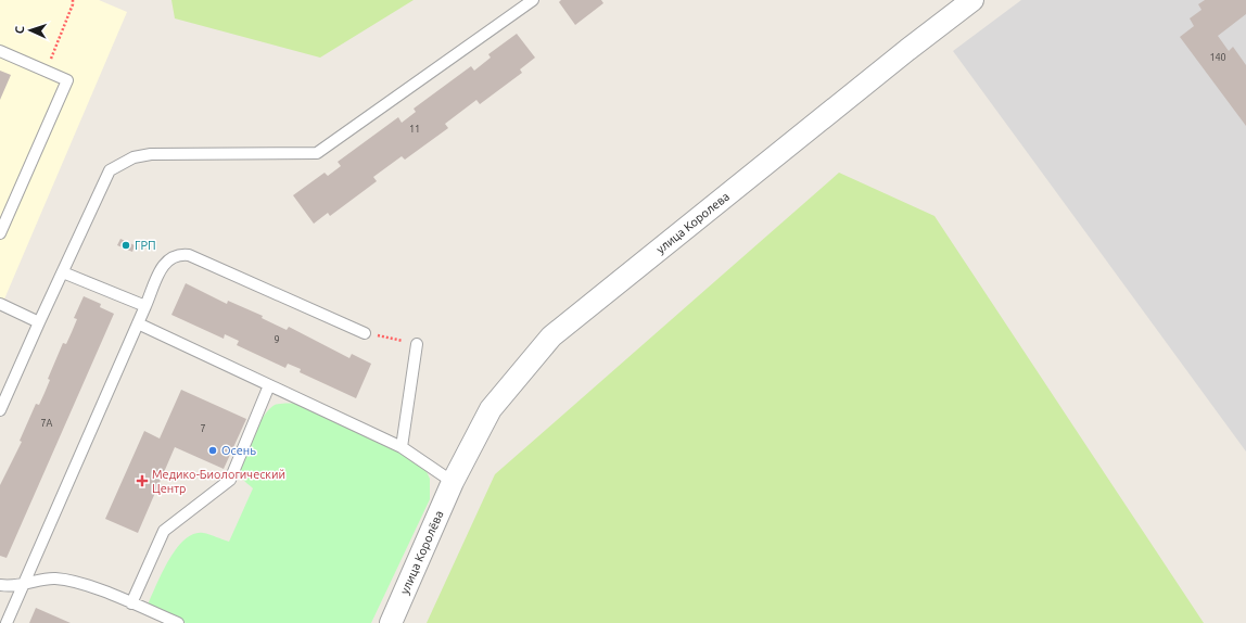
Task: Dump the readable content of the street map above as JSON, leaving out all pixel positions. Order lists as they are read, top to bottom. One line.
{"streets":{"street":["улица Королева","улица Королёва"]},"crossings":[["улица Королева","улица Королёва"]],"places":{"other":["ГРП","Осень"],"health":["Медико-Биологический Центр"]},"house_numbers":["140","11","9","7А","7"],"north":"left"}
